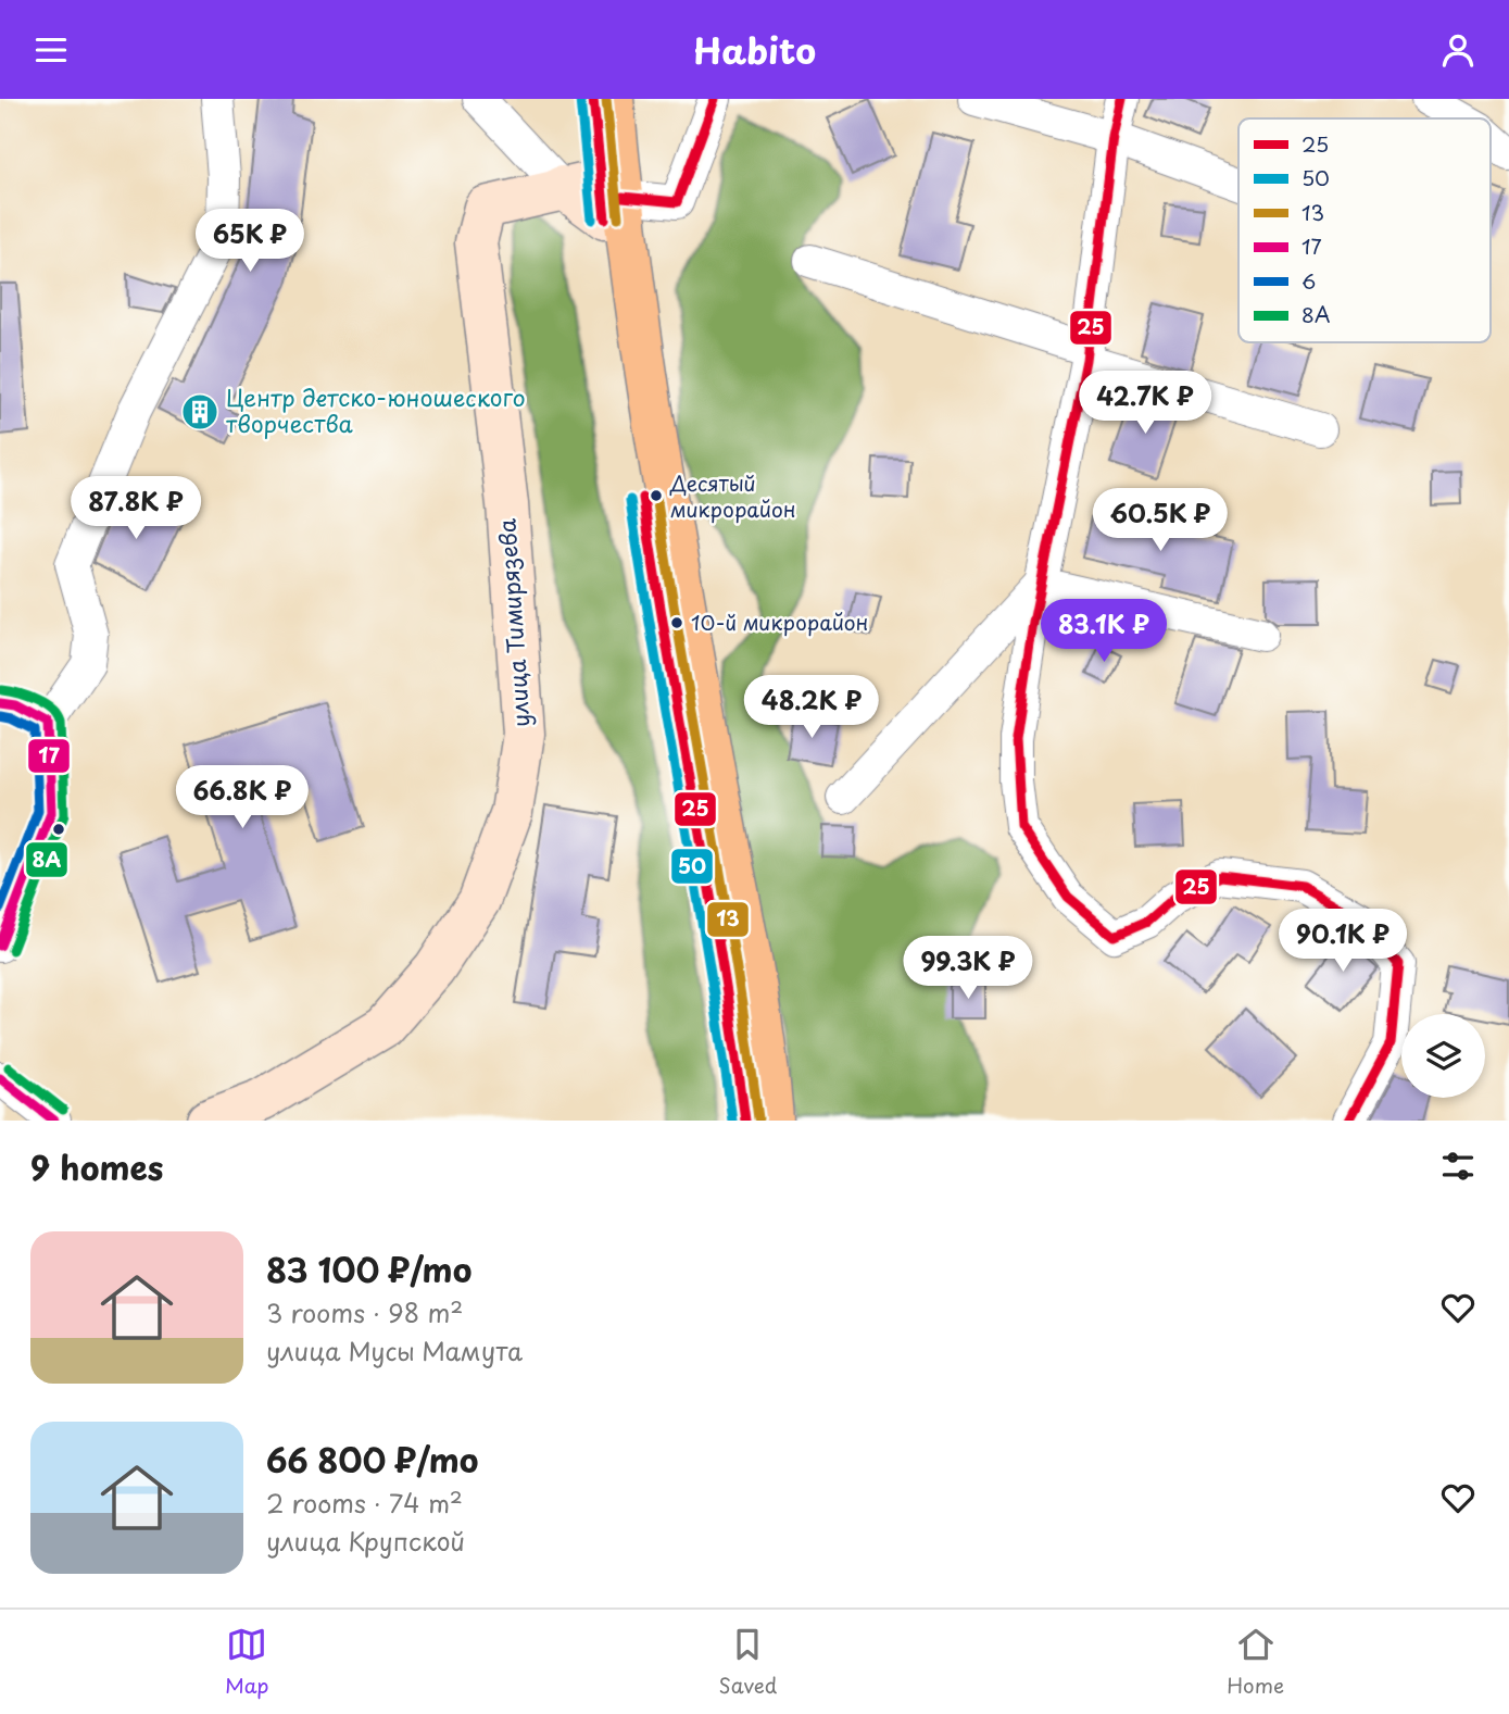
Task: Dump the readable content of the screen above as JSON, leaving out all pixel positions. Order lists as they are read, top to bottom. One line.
{"streets":{"street":["улица Тимирязева"]},"places":{"building":["Центр детско-юношеского творчества"],"other":["Десятый микрорайон","10-й микрорайон"]},"lines":["transit line 25","transit line 13","transit line 50","transit line 8А","transit line 17","transit line 6"],"legend":["25","50","13","17","6","8А"],"page":{"header":"Habito","price":["65K ₽","42.7K ₽","87.8K ₽","60.5K ₽","83.1K ₽","48.2K ₽","66.8K ₽","90.1K ₽","99.3K ₽"],"heading":"9 homes","list":[{"name":"83 100 ₽/mo","note":"3 rooms · 98 m² · улица Мусы Мамута"},{"name":"66 800 ₽/mo","note":"2 rooms · 74 m² · улица Крупской"}],"tabs":["Map","Saved","Home"]}}
